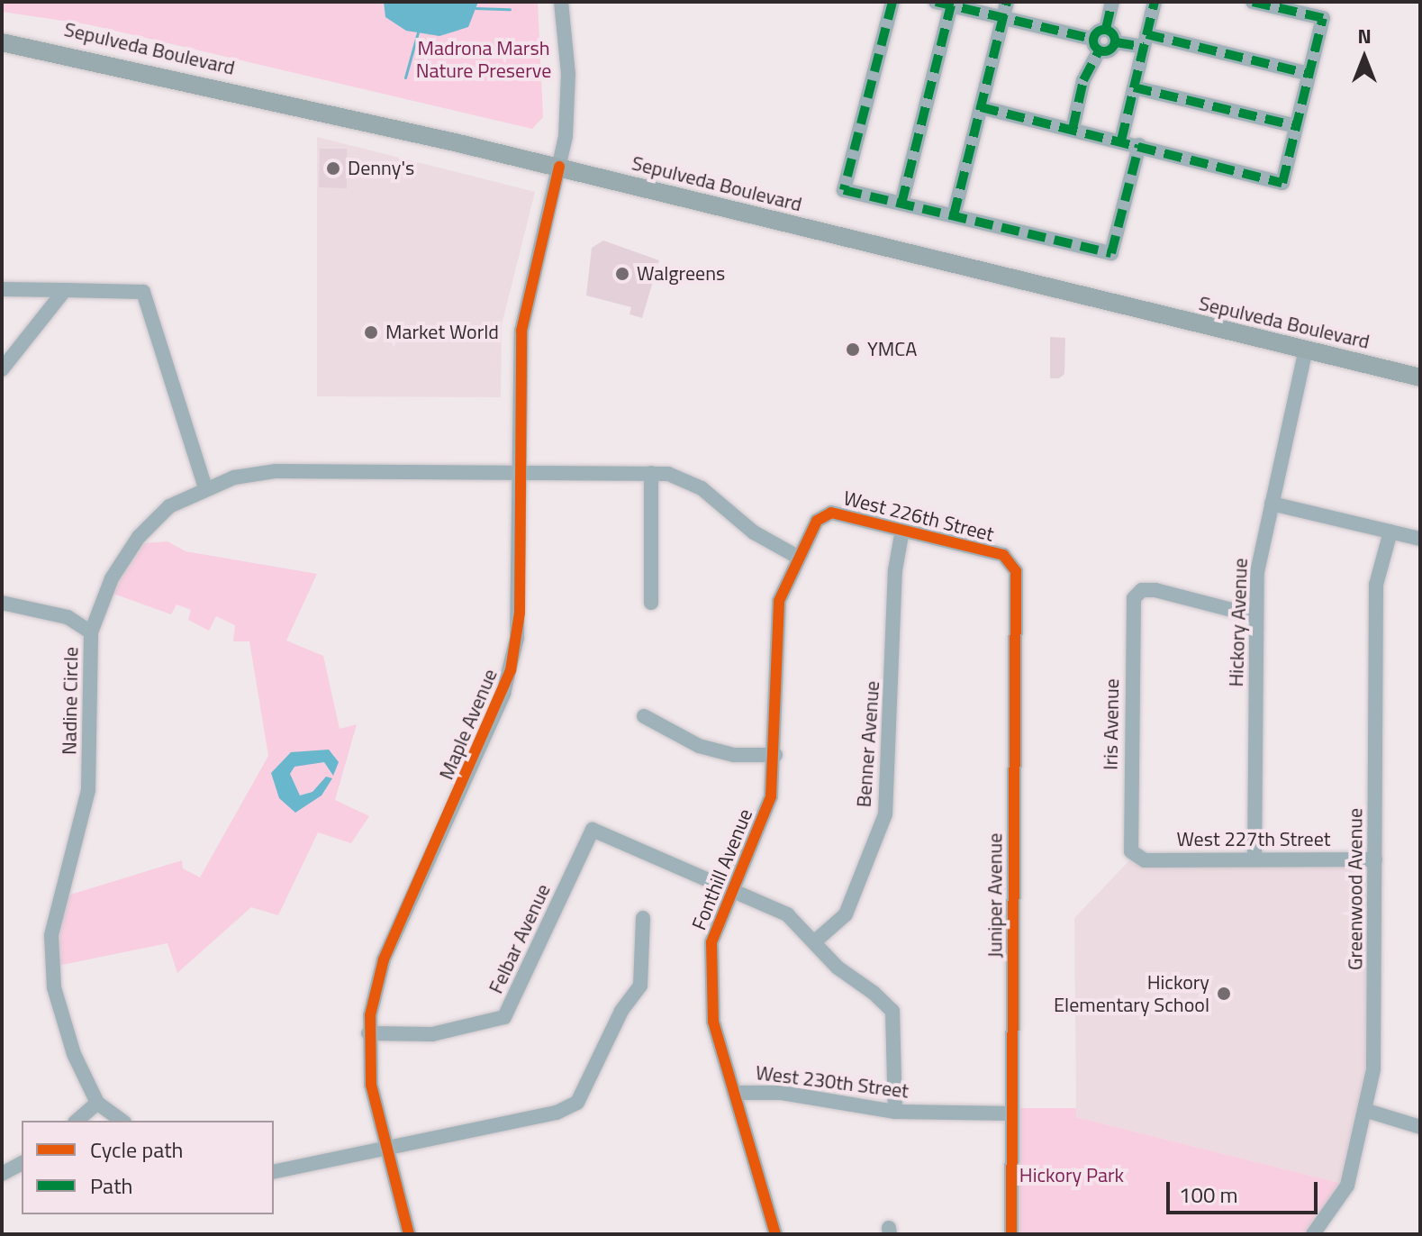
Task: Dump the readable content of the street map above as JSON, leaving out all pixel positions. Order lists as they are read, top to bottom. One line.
{"streets":{"main road":["Sepulveda Boulevard"],"street":["West 226th Street","Hickory Avenue","Nadine Circle","Maple Avenue","Iris Avenue","Benner Avenue","West 227th Street","Fonthill Avenue","Greenwood Avenue","Juniper Avenue","Felbar Avenue","West 230th Street"]},"crossings":[["Sepulveda Boulevard","Hickory Avenue"],["Sepulveda Boulevard","Maple Avenue"],["West 226th Street","Benner Avenue"],["West 226th Street","Fonthill Avenue"],["West 226th Street","Juniper Avenue"],["Hickory Avenue","Iris Avenue"],["Hickory Avenue","West 227th Street"],["Nadine Circle","Maple Avenue"],["Maple Avenue","Felbar Avenue"],["Iris Avenue","West 227th Street"],["West 227th Street","Greenwood Avenue"],["Fonthill Avenue","Felbar Avenue"],["Fonthill Avenue","West 230th Street"],["Juniper Avenue","West 230th Street"]],"parks":["Madrona Marsh Nature Preserve","Hickory Park"],"places":["Denny's","Walgreens","Market World","YMCA","Hickory Elementary School"],"legend":["Cycle path","Path"],"scale_bar":"100 m","north":"top"}
